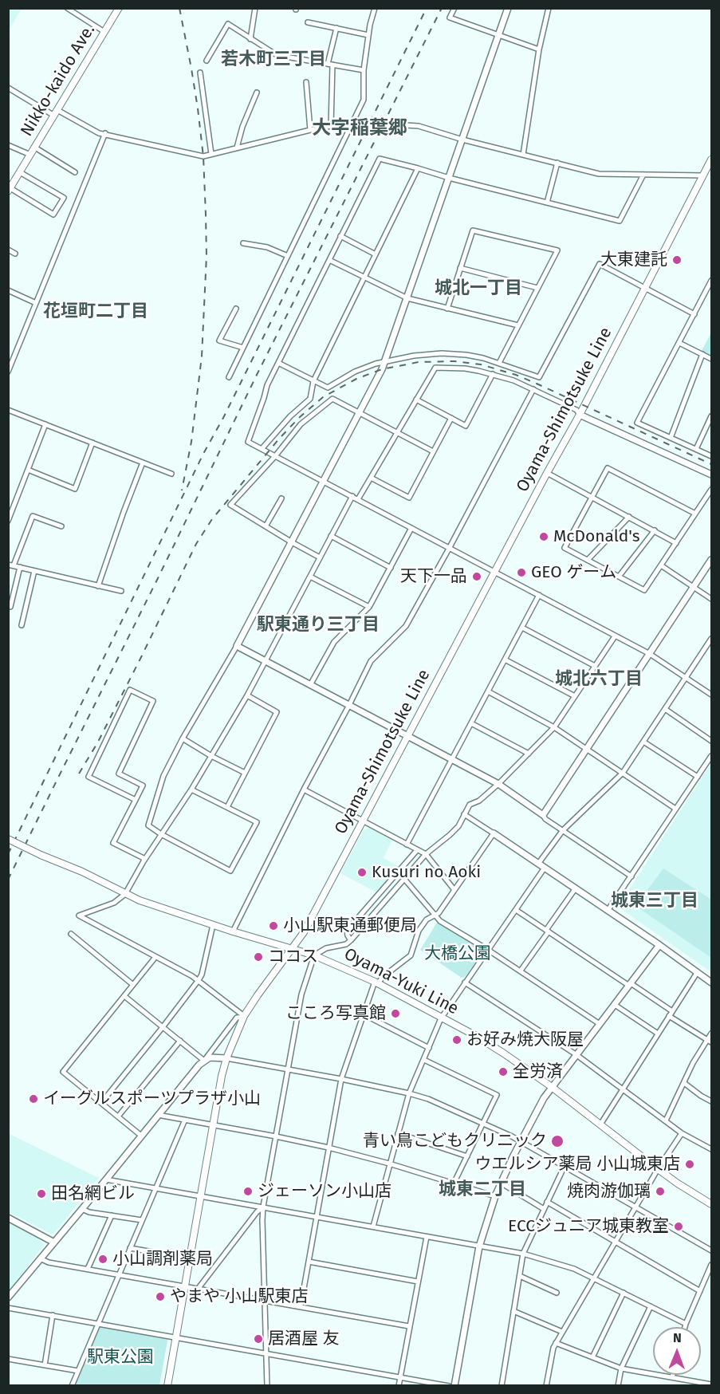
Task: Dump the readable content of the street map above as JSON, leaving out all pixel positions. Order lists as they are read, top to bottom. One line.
{"streets":{"main road":["Nikko-kaido Ave.","Oyama-Shimotsuke Line","Oyama-Yuki Line"]},"crossings":[["Oyama-Shimotsuke Line","Oyama-Yuki Line"]],"districts":["若木町三丁目","大字稲葉郷","城北一丁目","花垣町二丁目","駅東通り三丁目","城北六丁目","城東三丁目","城東二丁目"],"parks":["大橋公園","駅東公園"],"places":["大東建託","McDonald's","GEO ゲーム","天下一品","Kusuri no Aoki","小山駅東通郵便局","ココス","こころ写真館","お好み焼大阪屋","全労済","イーグルスポーツプラザ小山","青い鳥こどもクリニック","ウエルシア薬局 小山城東店","ジェーソン小山店","焼肉游伽璃","田名網ビル","ECCジュニア城東教室","小山調剤薬局","やまや 小山駅東店","居酒屋 友"],"north":"top"}
